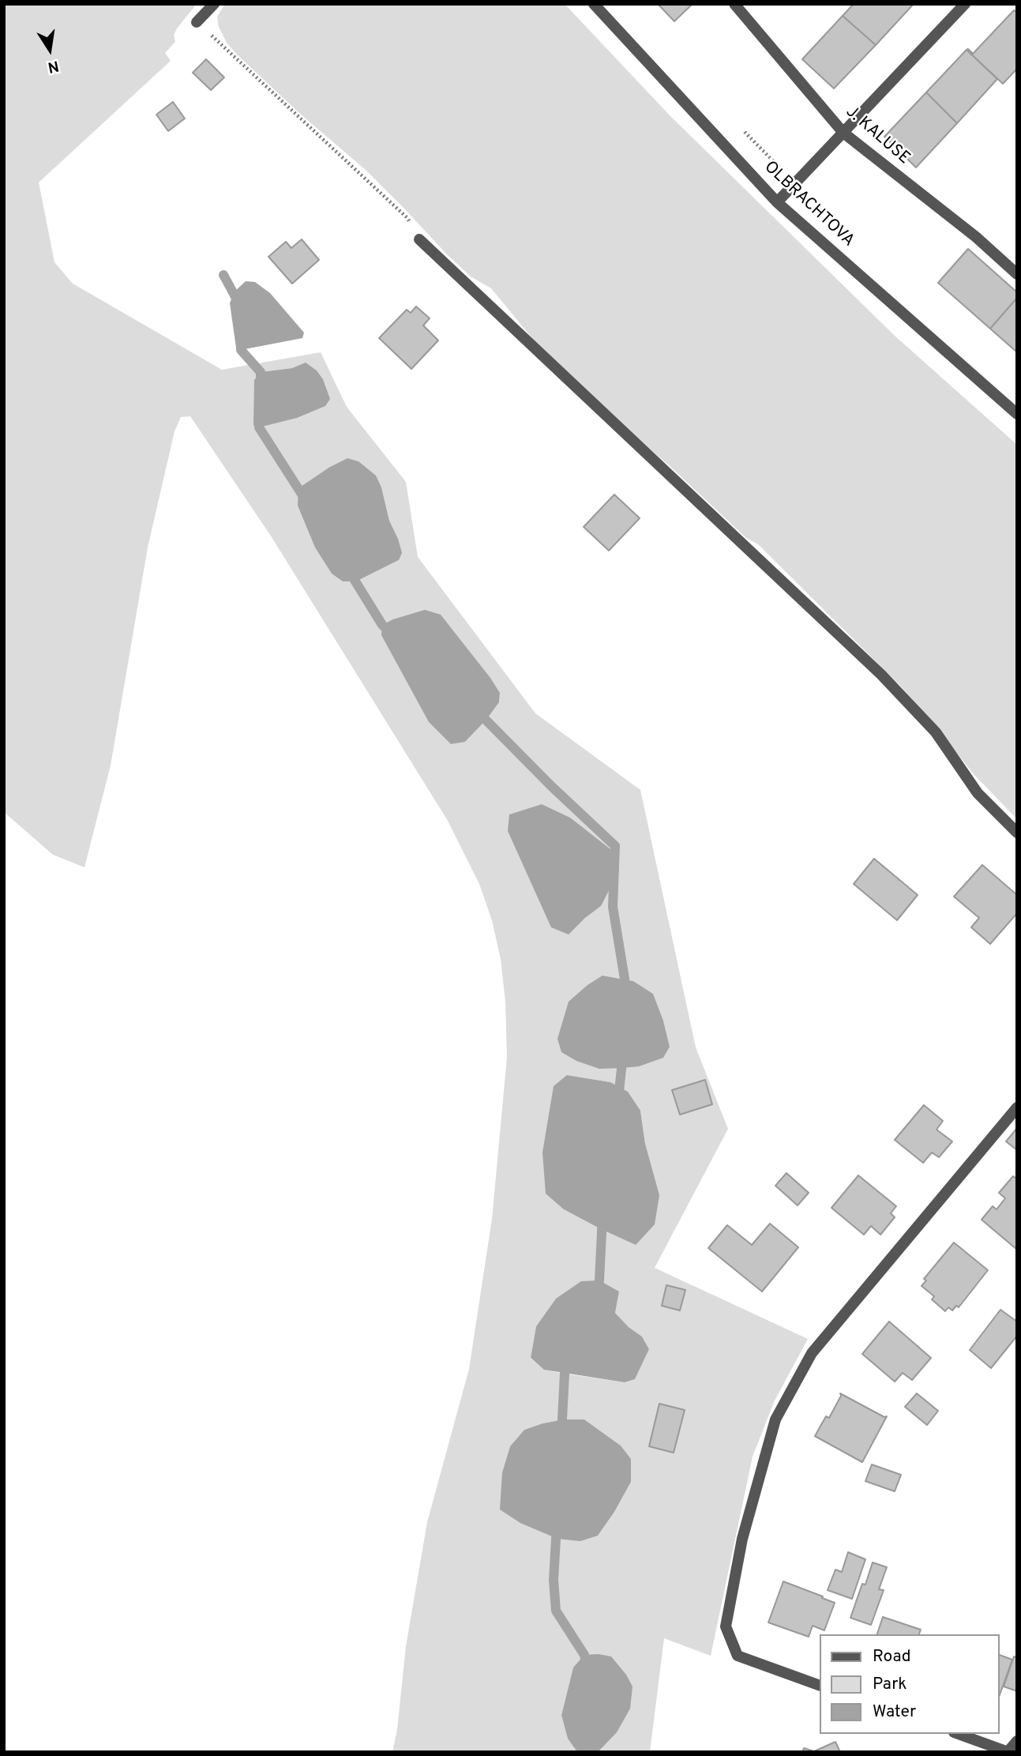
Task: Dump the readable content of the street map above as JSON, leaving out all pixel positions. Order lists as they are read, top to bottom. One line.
{"streets":{"street":["J. KALUSE","OLBRACHTOVA"]},"legend":["Road","Park","Water"],"north":"bottom"}
